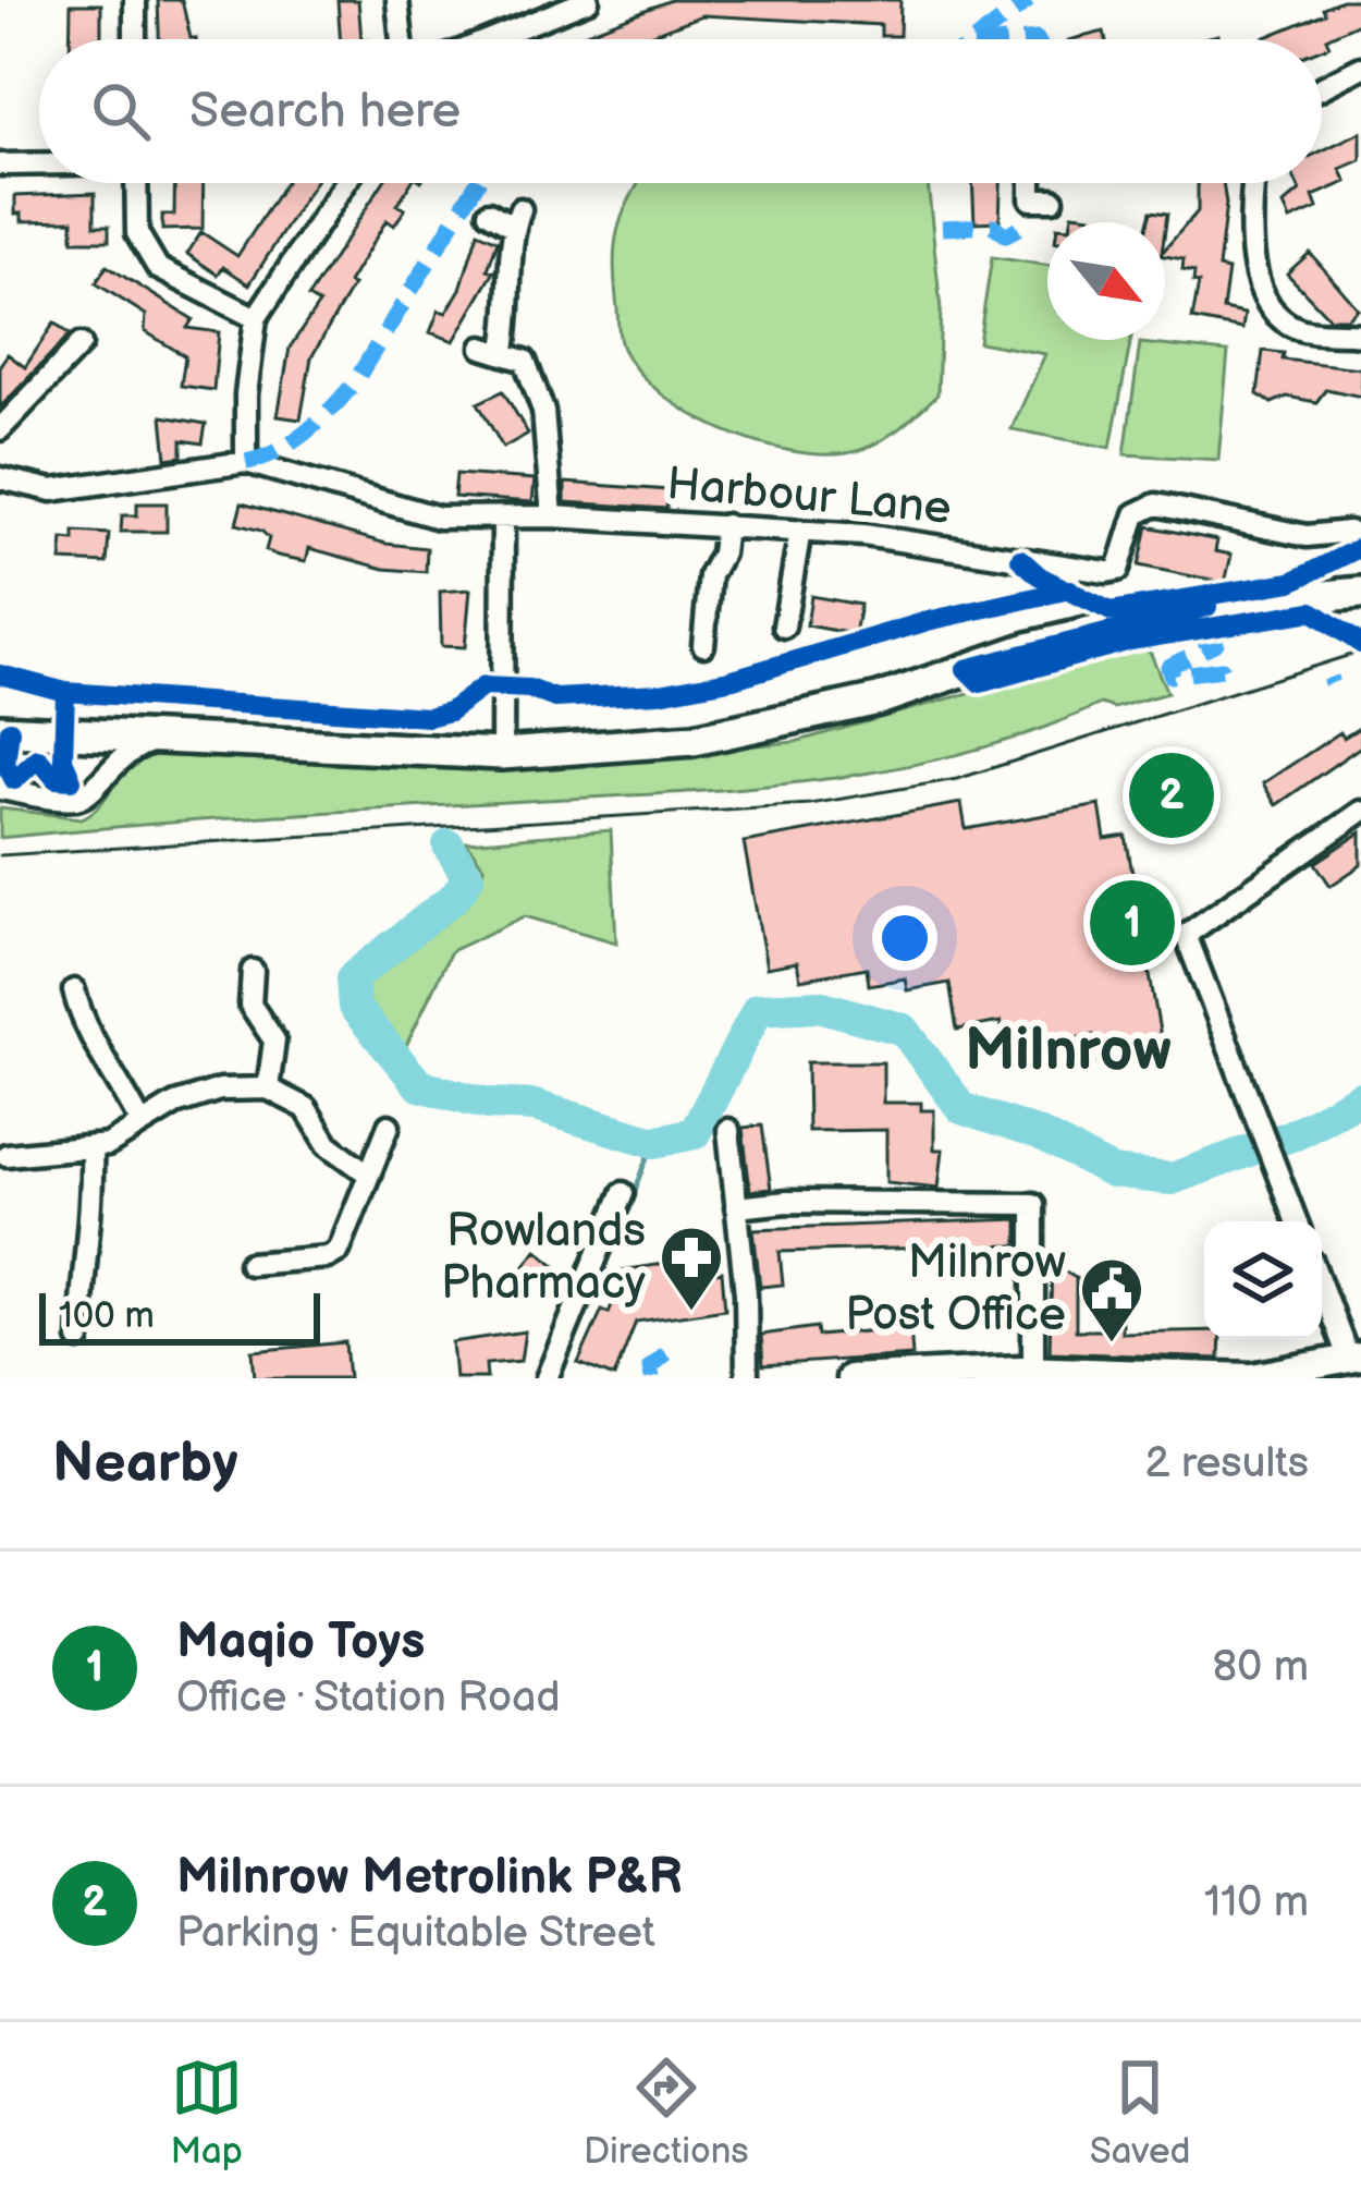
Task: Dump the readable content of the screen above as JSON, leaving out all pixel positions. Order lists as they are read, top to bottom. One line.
{"streets":{"street":["Harbour Lane"]},"districts":["Milnrow"],"places":{"pharmacy":["Rowlands Pharmacy"],"public building":["Milnrow Post Office"]},"scale_bar":"100 m","north":"bottom right","page":{"search":"Search here","pins":["2","1"],"scale":"100 m","heading":["Nearby","2 results"],"list":[{"mark":"1","name":"Maqio Toys","note":"Office · Station Road","value":"80 m"},{"mark":"2","name":"Milnrow Metrolink P&R","note":"Parking · Equitable Street","value":"110 m"}],"nav":["Map","Directions","Saved"]}}
